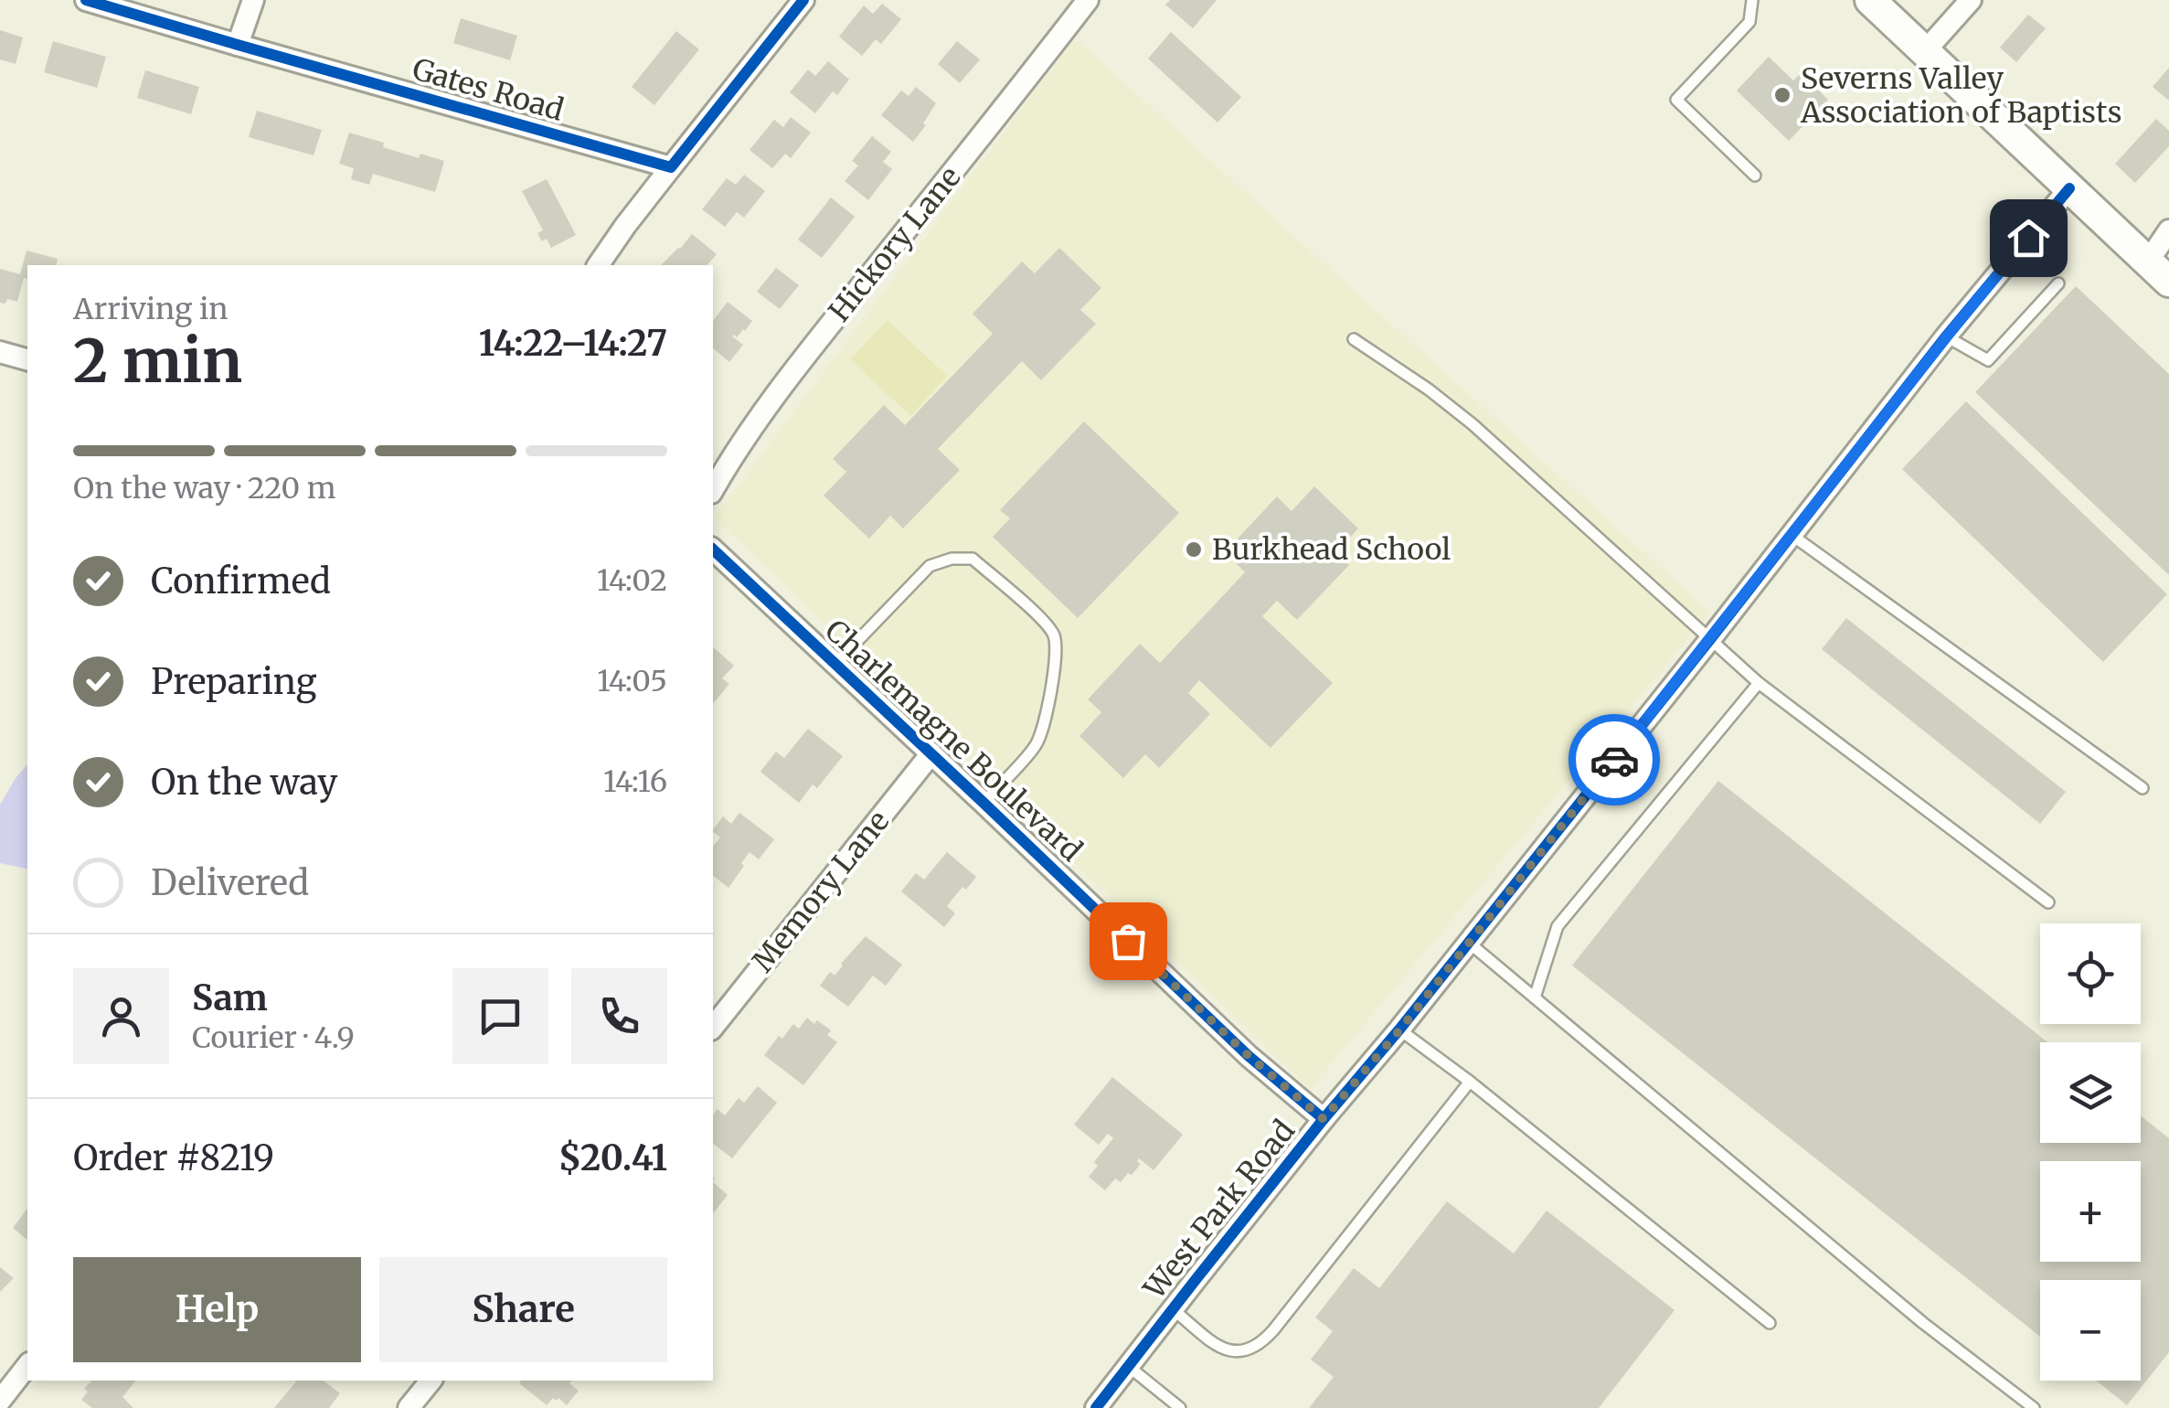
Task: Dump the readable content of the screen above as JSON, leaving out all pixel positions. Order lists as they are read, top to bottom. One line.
{"streets":{"street":["Gates Road","Hickory Lane","Charlemagne Boulevard","Memory Lane","West Park Road"]},"crossings":[["Charlemagne Boulevard","Memory Lane"],["Charlemagne Boulevard","West Park Road"]],"places":["Severns Valley Association of Baptists","Burkhead School"],"page":{"heading":["2 min","Arriving in","14:22–14:27"],"panel":["Sam","Courier · 4.9","Order #8219","$20.41"],"bar":"On the way · 220 m","list":[["Confirmed","14:02"],["Preparing","14:05"],["On the way","14:16"],"Delivered"],"map_buttons":["+","−"],"buttons":["Help","Share"]}}
